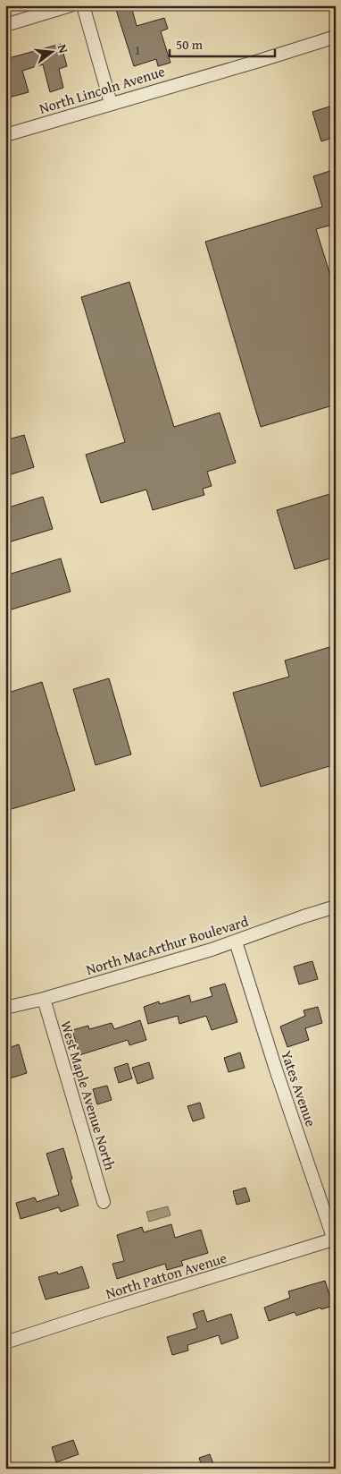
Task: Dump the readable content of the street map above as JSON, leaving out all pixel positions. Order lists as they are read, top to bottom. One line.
{"streets":{"street":["North Lincoln Avenue","North MacArthur Boulevard","Yates Avenue","West Maple Avenue North","North Patton Avenue"]},"crossings":[["North MacArthur Boulevard","Yates Avenue"],["North MacArthur Boulevard","West Maple Avenue North"],["Yates Avenue","North Patton Avenue"]],"house_numbers":["1"],"scale_bar":"50 m","north":"right"}
